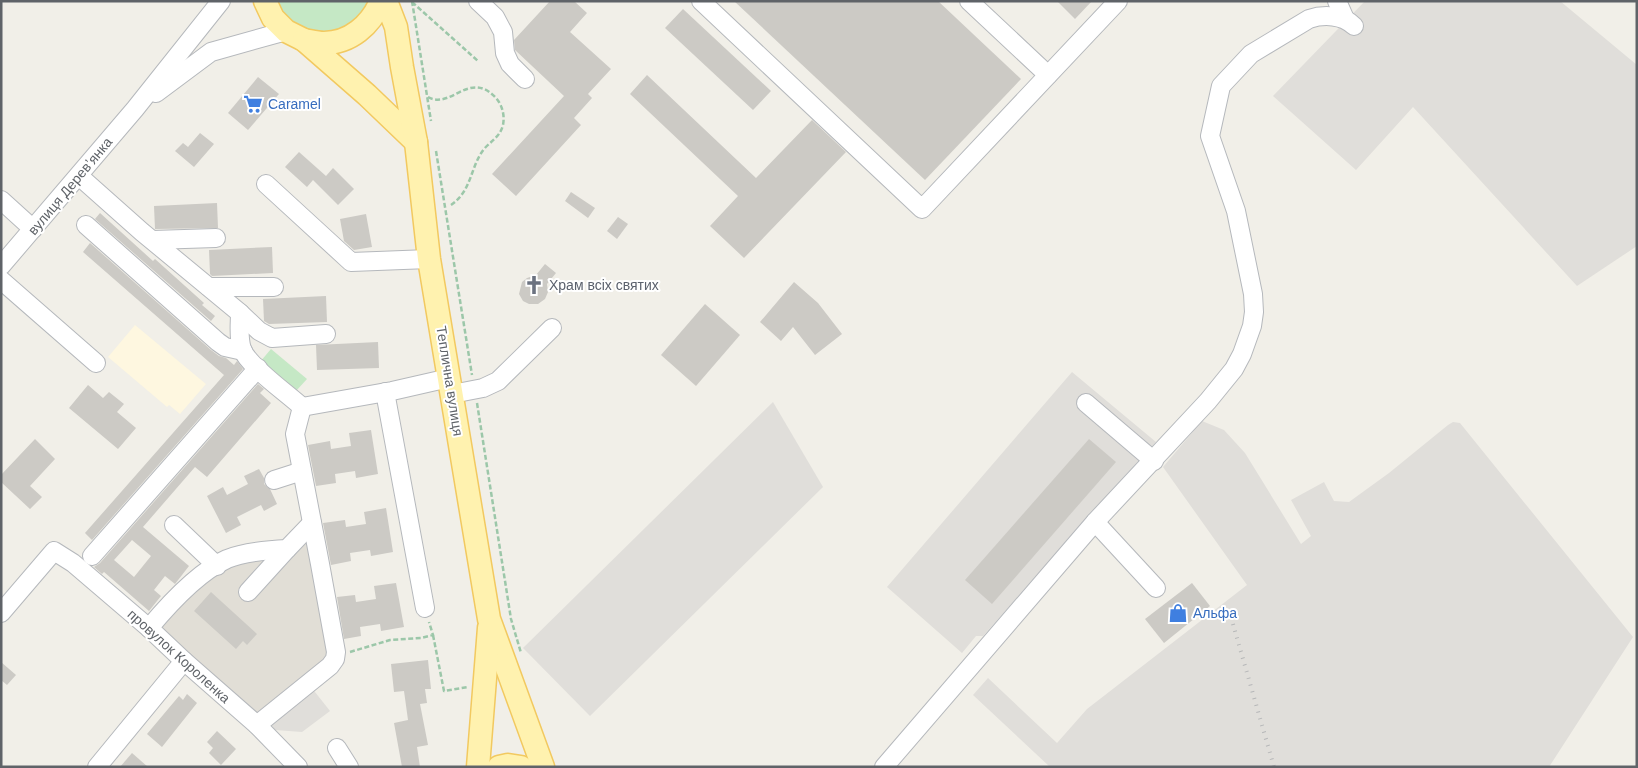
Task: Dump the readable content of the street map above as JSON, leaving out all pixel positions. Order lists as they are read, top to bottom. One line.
{"streets":{"main road":["Теплична вулиця"],"street":["вулиця Деревʼянка","провулок Короленка"]},"places":{"supermarket":["Caramel"],"church":["Храм всіх святих"],"shop":["Альфа"]}}
